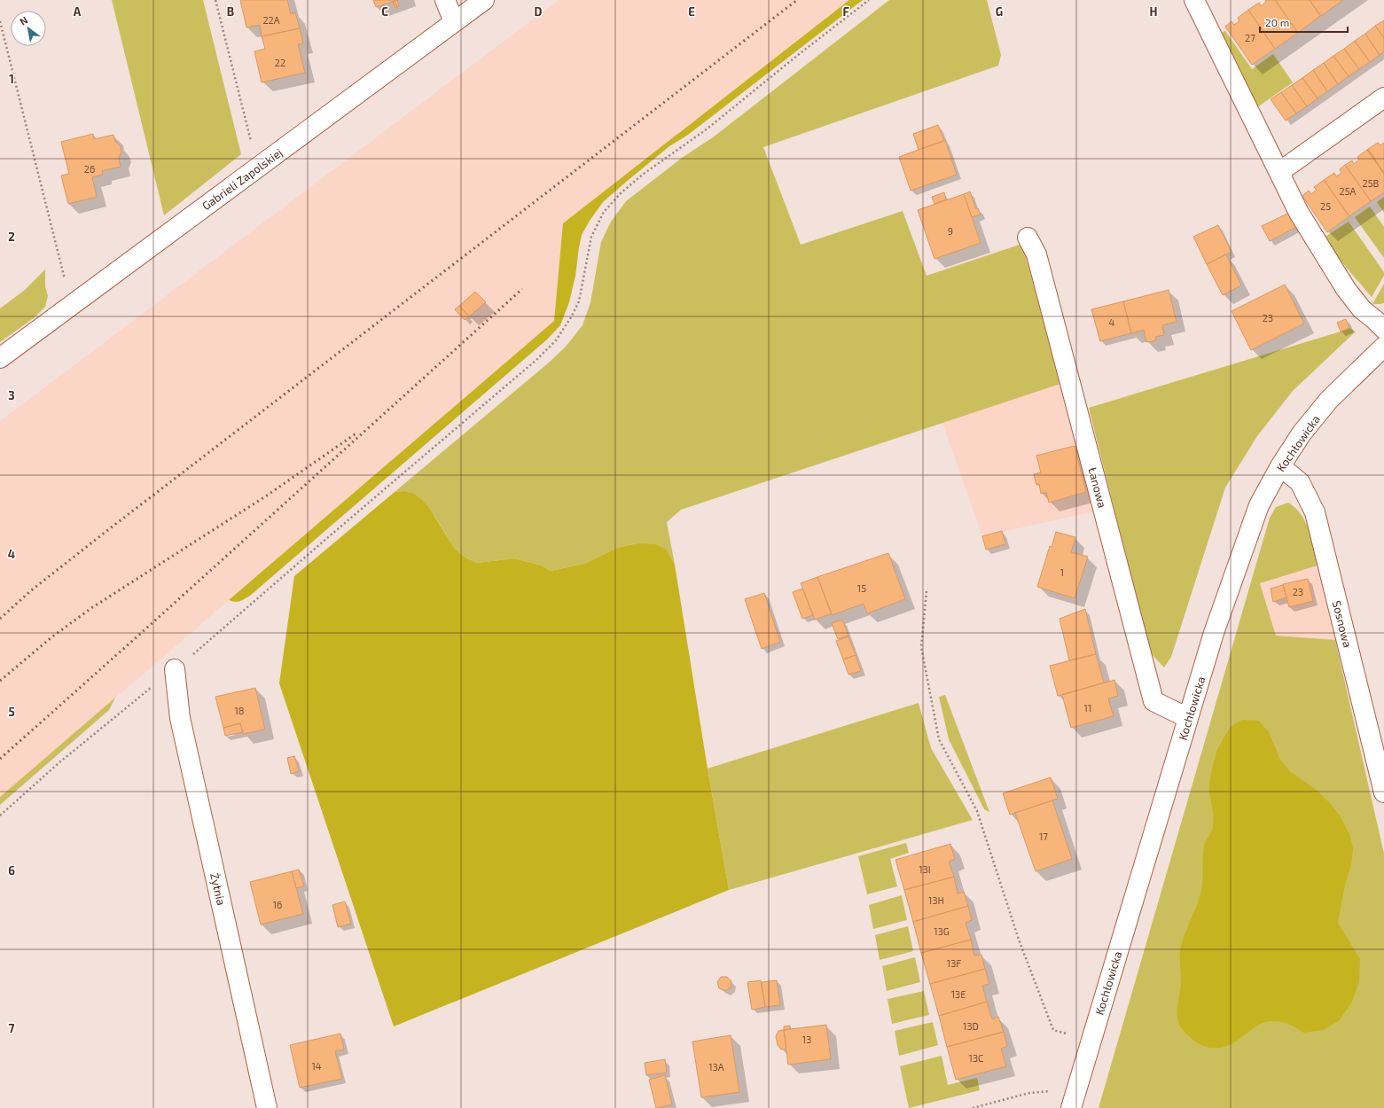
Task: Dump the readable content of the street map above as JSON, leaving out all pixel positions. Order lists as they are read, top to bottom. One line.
{"streets":{"street":["Gabrieli Zapolskiej","Kochłowicka","Łanowa","Sosnowa","Żytnia"]},"crossings":[["Kochłowicka","Łanowa"],["Kochłowicka","Sosnowa"]],"house_numbers":["22A","27","22","26","25B","25A","25","9","23","4","1","15","23","11","18","17","13I","13H","16","13G","13F","13E","13D","13","13C","14","13A"],"scale_bar":"20 m","north":"top left","grid":{"columns":["A","B","C","D","E","F","G","H"],"rows":["1","2","3","4","5","6","7"]}}
